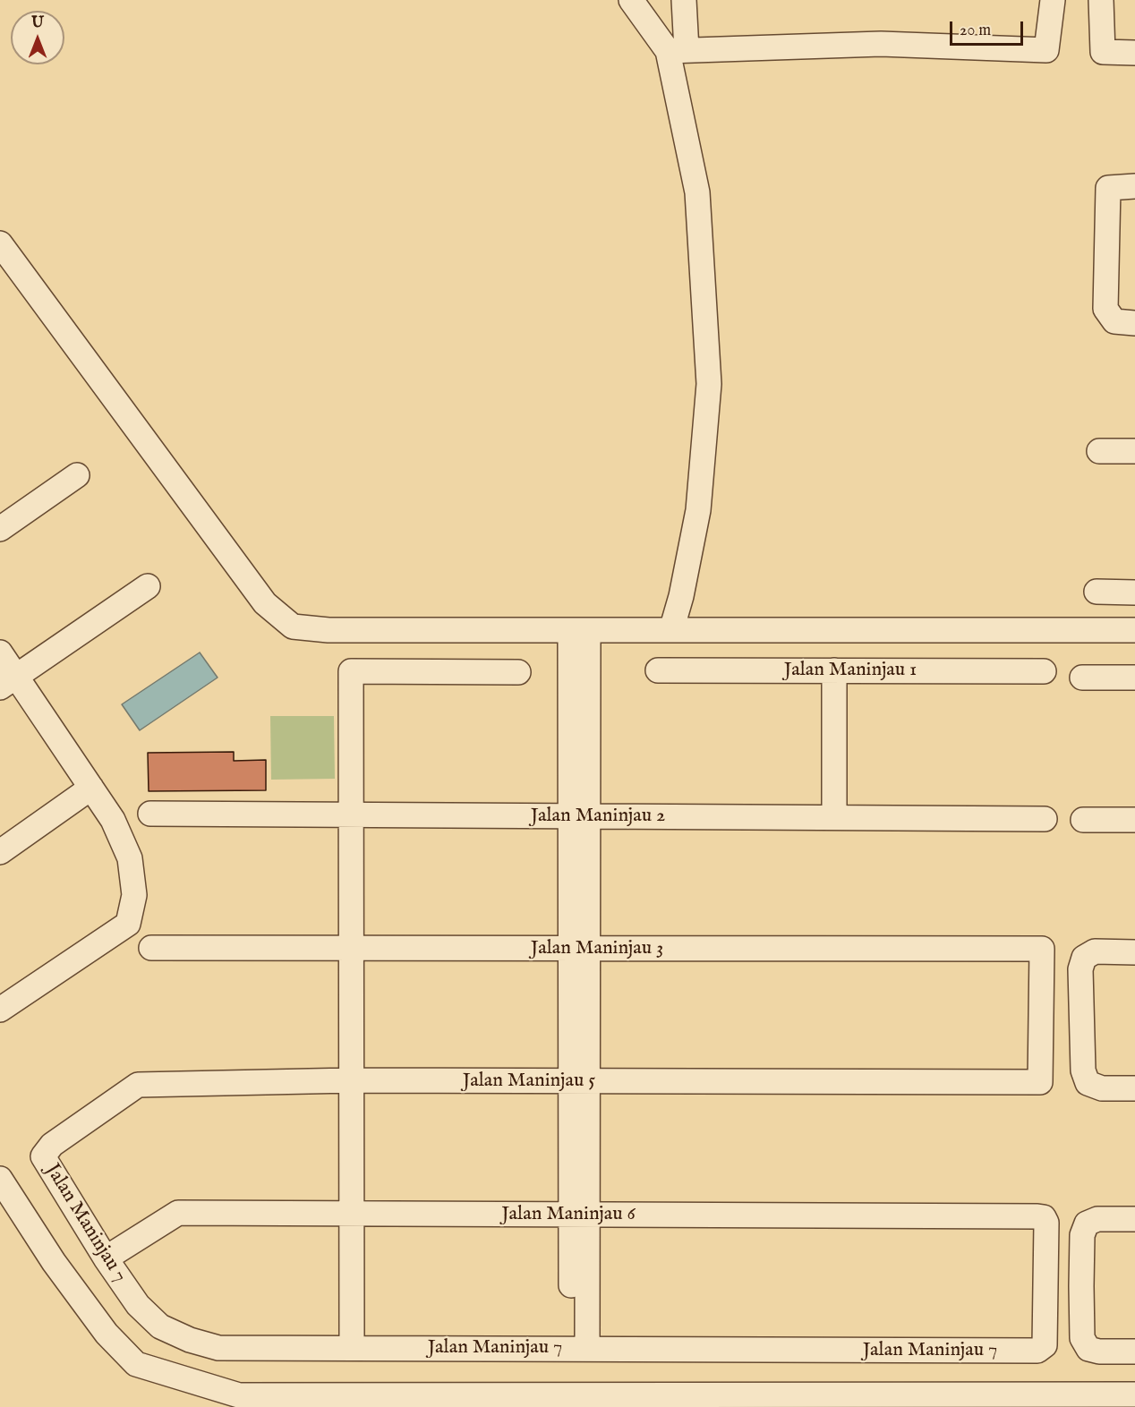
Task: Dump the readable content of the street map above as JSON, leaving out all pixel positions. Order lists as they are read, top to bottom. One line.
{"streets":{"street":["Jalan Maninjau 1","Jalan Maninjau 2","Jalan Maninjau 3","Jalan Maninjau 5","Jalan Maninjau 6","Jalan Maninjau 7"]},"crossings":[["Jalan Maninjau 3","Jalan Maninjau 5"],["Jalan Maninjau 5","Jalan Maninjau 7"],["Jalan Maninjau 6","Jalan Maninjau 7"]],"scale_bar":"20 m","north":"top"}
